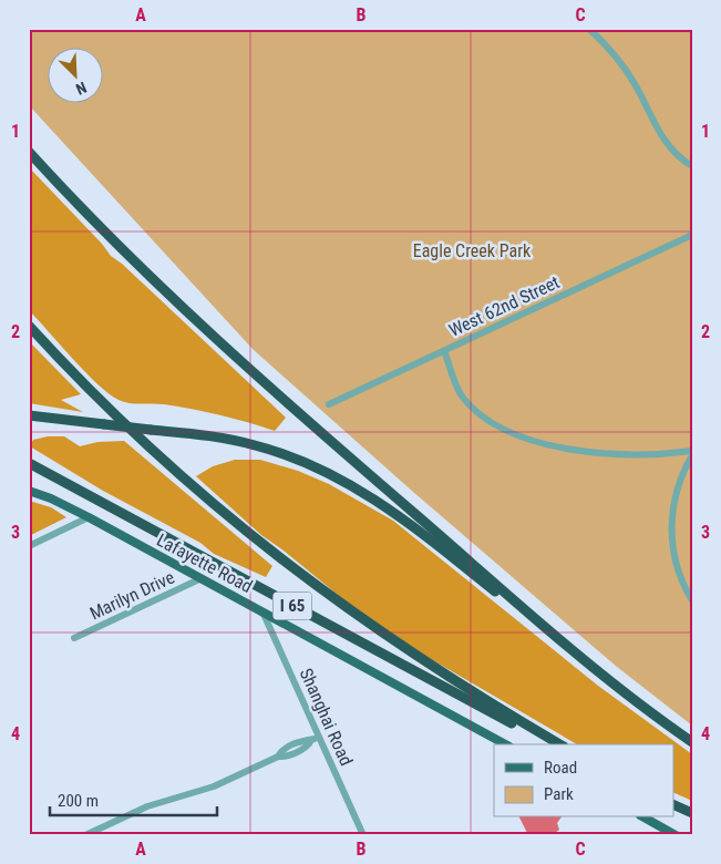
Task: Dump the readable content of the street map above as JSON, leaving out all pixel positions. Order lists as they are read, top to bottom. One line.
{"streets":{"highway":["I 65"],"main road":["Lafayette Road"],"street":["West 62nd Street","Marilyn Drive","Shanghai Road"]},"crossings":[["Lafayette Road","Marilyn Drive"],["Lafayette Road","Shanghai Road"]],"parks":["Eagle Creek Park"],"legend":["Road","Park"],"scale_bar":"200 m","north":"bottom right","grid":{"columns":["A","B","C"],"rows":["1","2","3","4"]}}
